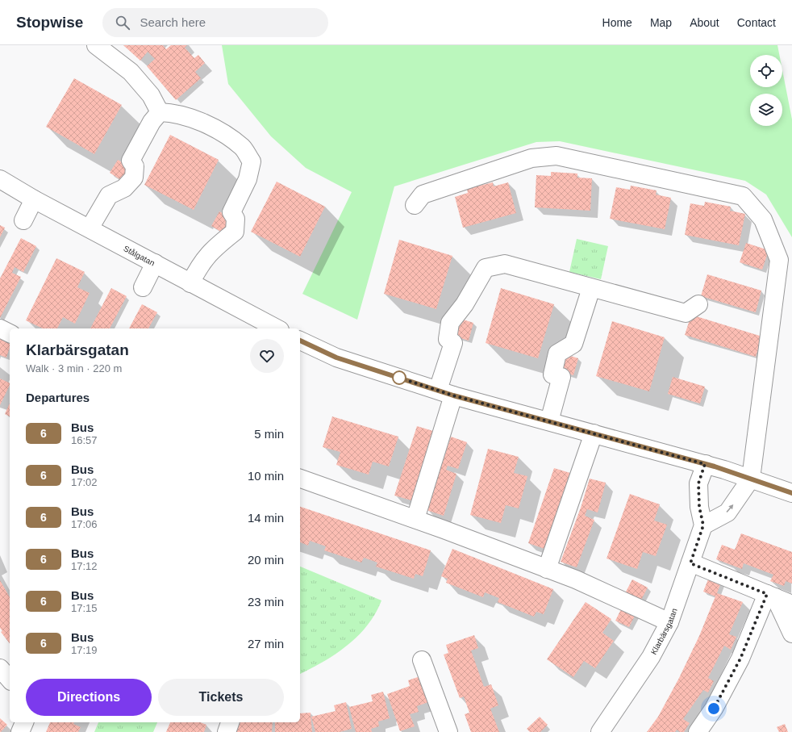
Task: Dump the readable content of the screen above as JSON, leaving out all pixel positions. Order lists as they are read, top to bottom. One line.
{"streets":{"street":["Stålgatan","Klarbärsgatan"]},"lines":["bus line 6"],"page":{"header":"Stopwise","search":"Search here","nav":["Home","Map","About","Contact"],"heading":[["Klarbärsgatan","Walk · 3 min · 220 m"],"Departures"],"list":[{"mark":"6","name":"Bus","note":"16:57","value":"5 min"},{"mark":"6","name":"Bus","note":"17:02","value":"10 min"},{"mark":"6","name":"Bus","note":"17:06","value":"14 min"},{"mark":"6","name":"Bus","note":"17:12","value":"20 min"},{"mark":"6","name":"Bus","note":"17:15","value":"23 min"},{"mark":"6","name":"Bus","note":"17:19","value":"27 min"}],"buttons":["Directions","Tickets"]}}
